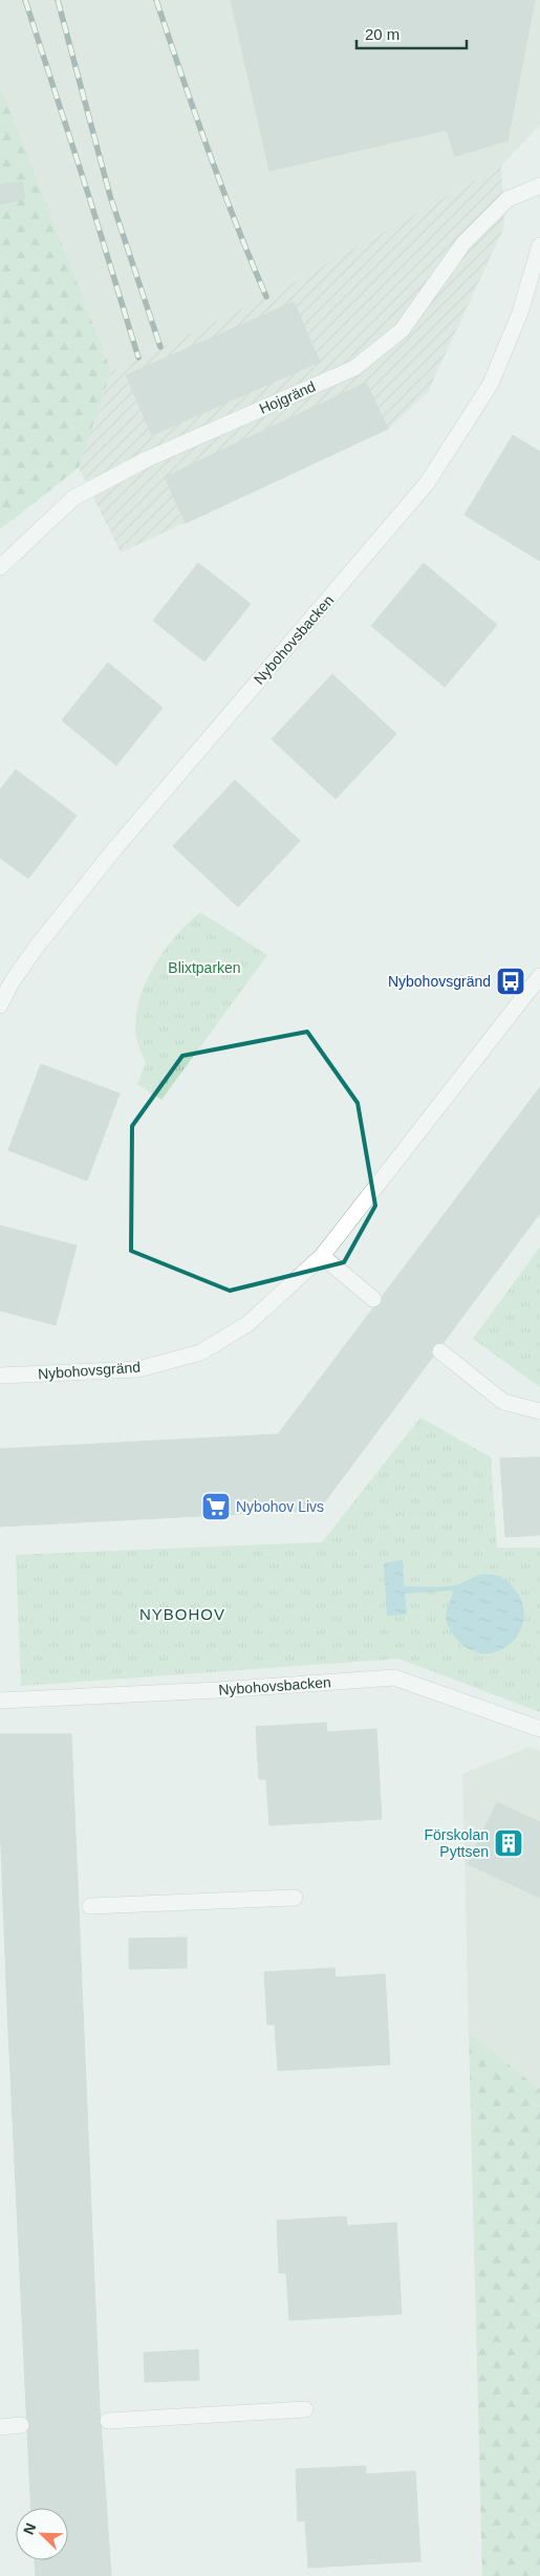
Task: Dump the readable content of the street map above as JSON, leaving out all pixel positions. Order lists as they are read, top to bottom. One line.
{"streets":{"street":["Hojgränd","Nybohovsbacken","Nybohovsgränd"]},"districts":["NYBOHOV"],"parks":["Blixtparken"],"places":{"bus stop":["Nybohovsgränd"],"supermarket":["Nybohov Livs"],"building":["Förskolan Pyttsen"]},"scale_bar":"20 m","north":"top left"}
